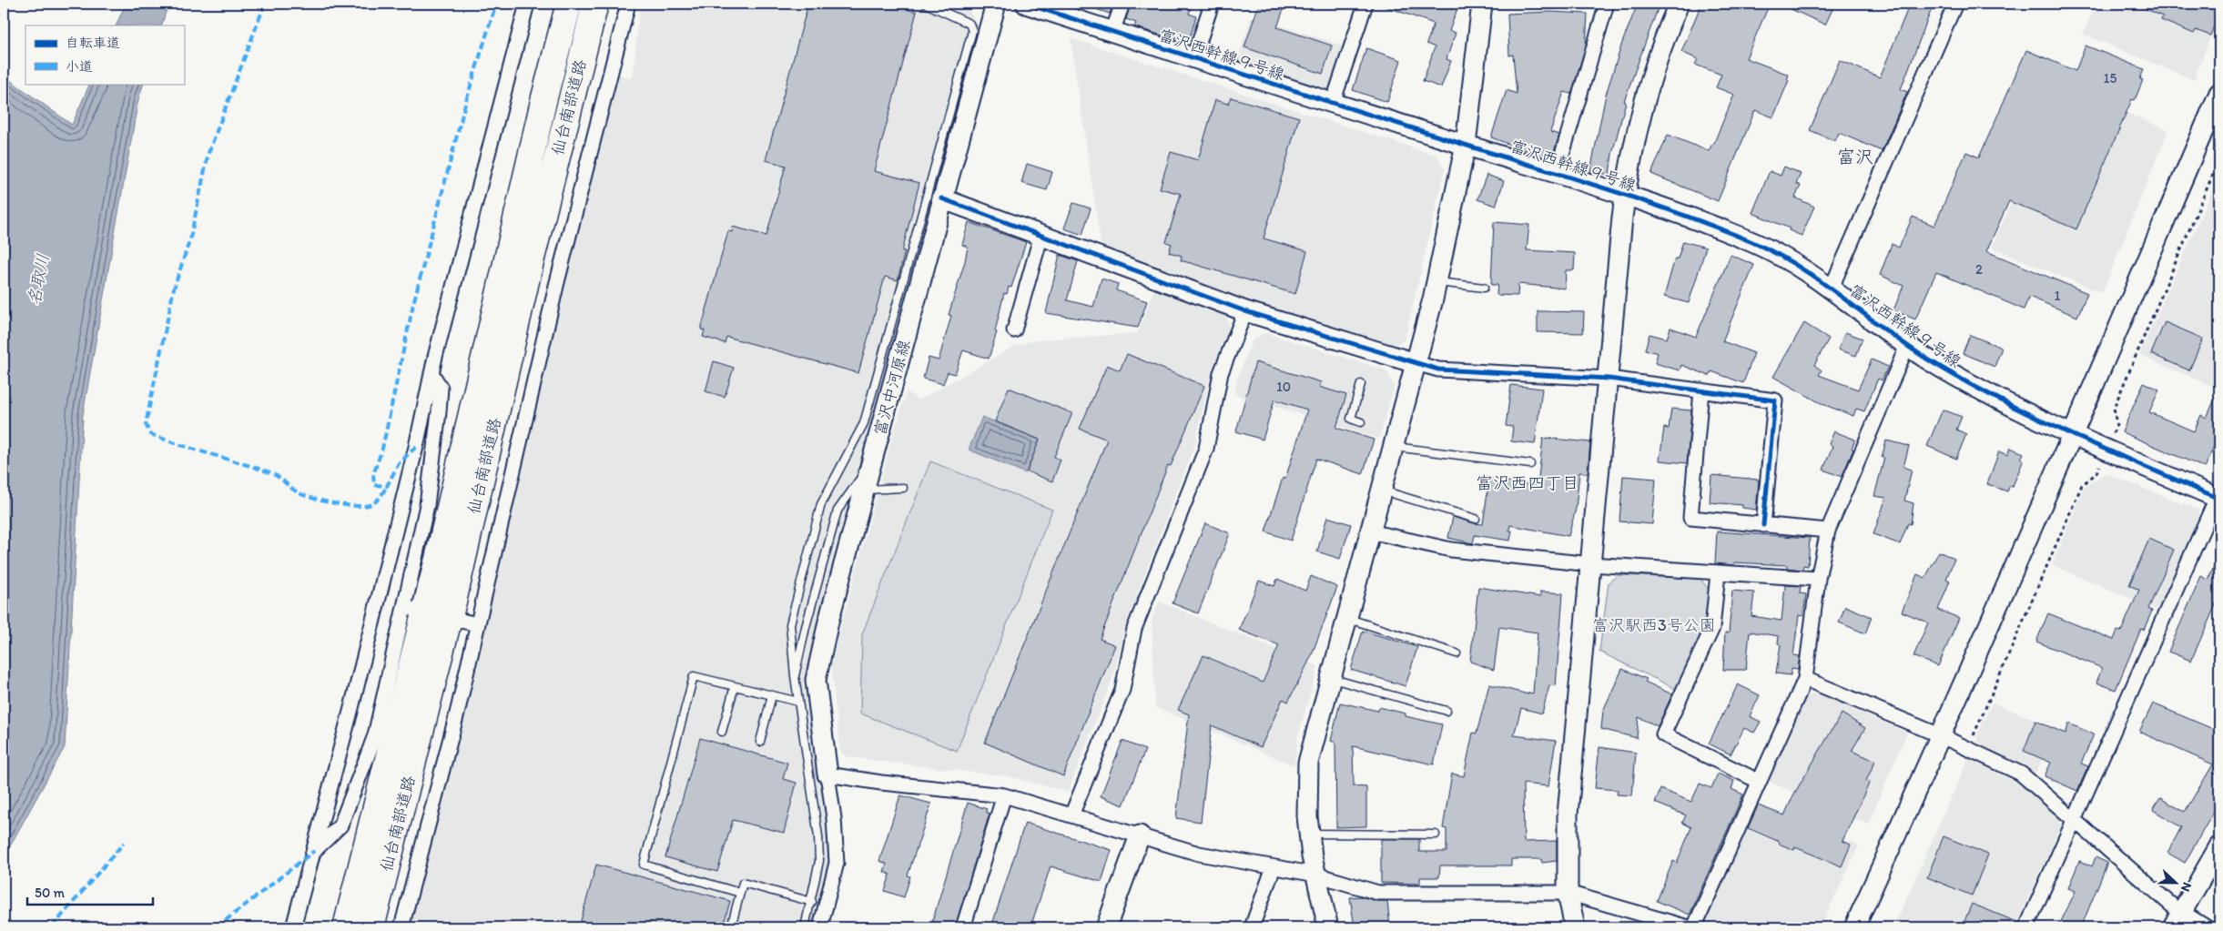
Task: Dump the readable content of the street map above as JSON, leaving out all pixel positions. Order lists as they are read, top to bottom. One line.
{"streets":{"highway":["仙台南部道路"],"street":["富沢西幹線９号線","富沢中河原線"]},"districts":["富沢","富沢西四丁目"],"water":["名取川"],"parks":["富沢駅西3号公園"],"house_numbers":["15","2","1","10"],"legend":["自転車道","小道"],"scale_bar":"50 m","north":"right"}
